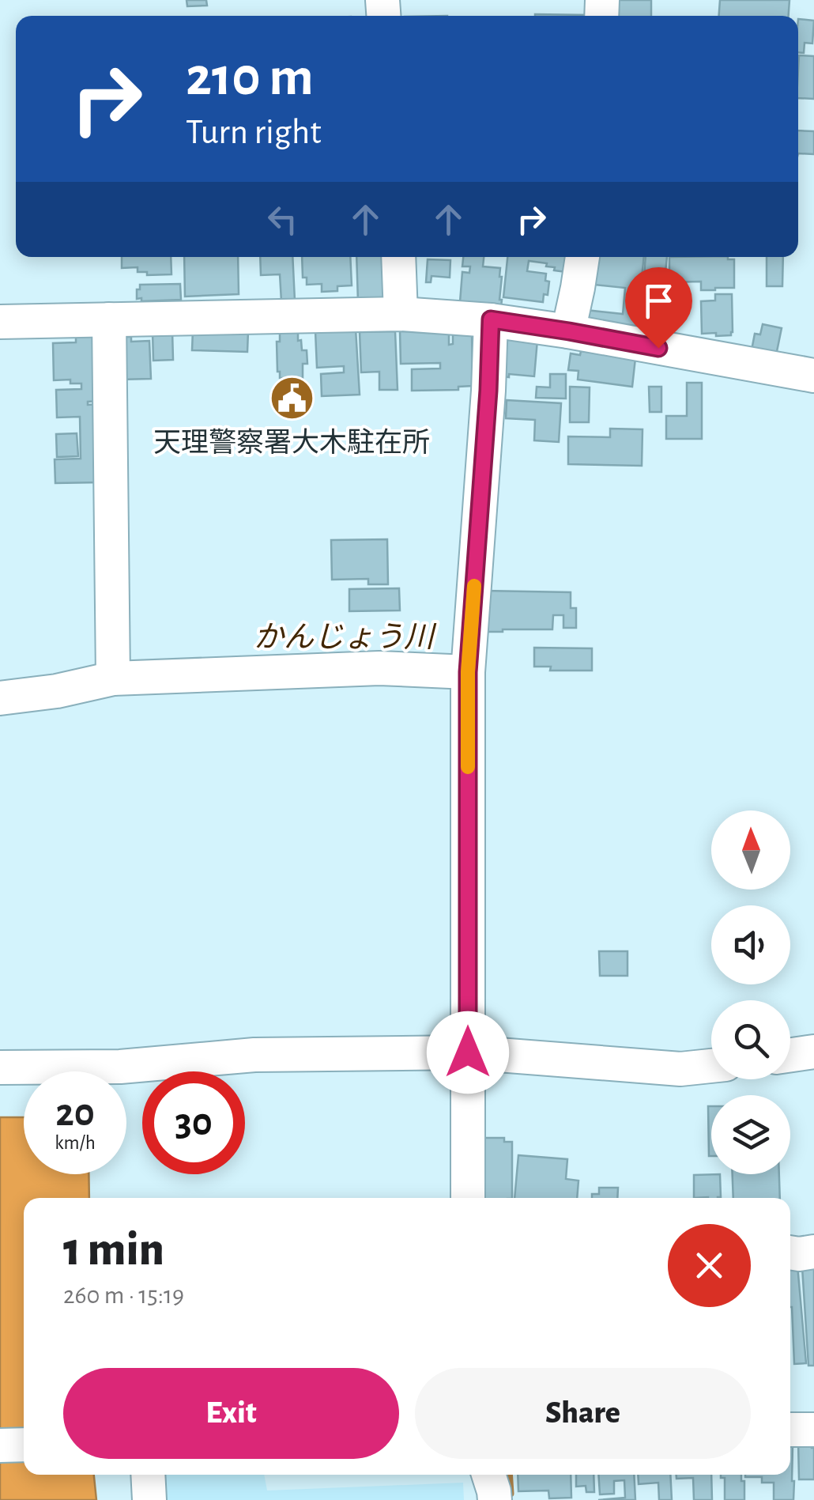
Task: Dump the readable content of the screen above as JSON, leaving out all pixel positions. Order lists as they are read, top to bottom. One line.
{"water":["かんじょう川"],"places":{"public building":["天理警察署大木駐在所"]},"north":"top","page":{"turn":["210 m","Turn right"],"speed":"20 km/h","limit":"30","heading":["1 min","260 m · 15:19"],"buttons":["Exit","Share"]}}
